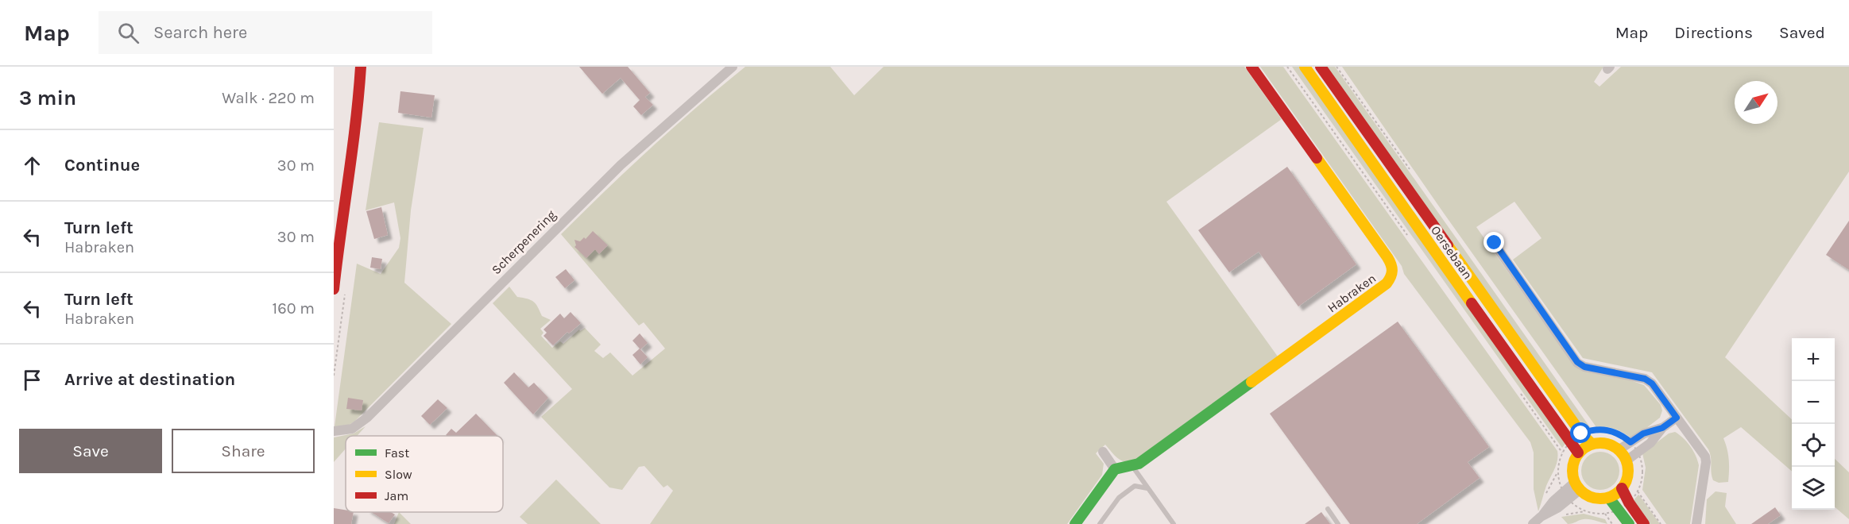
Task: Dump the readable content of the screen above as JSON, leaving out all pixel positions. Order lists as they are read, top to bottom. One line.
{"streets":{"main road":["Oersebaan","Habraken"],"street":["Scherpenering"]},"legend":["Fast","Slow","Jam"],"north":"top right","page":{"header":"Map","search":"Search here","nav":["Map","Directions","Saved"],"heading":["3 min","Walk · 220 m"],"list":[["Continue","30 m"],["Turn left","Habraken","30 m"],["Turn left","Habraken","160 m"],"Arrive at destination"],"map_buttons":["+","−"],"buttons":["Save","Share"]}}
